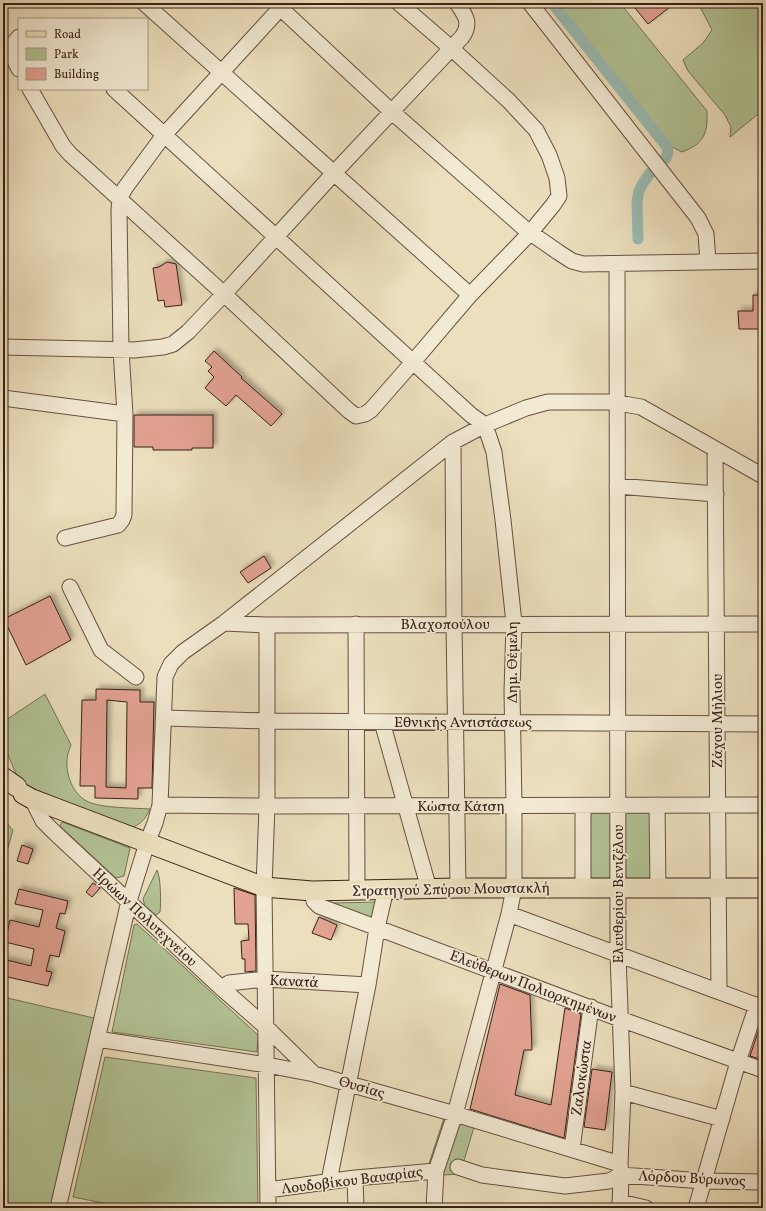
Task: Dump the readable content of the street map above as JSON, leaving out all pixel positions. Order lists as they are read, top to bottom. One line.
{"streets":{"main road":["Στρατηγού Σπύρου Μουστακλή"],"street":["Βλαχοπούλου","Δημ. Θέμελη","Ζάχου Μήλιου","Εθνικής Αντιστάσεως","Κώστα Κάτση","Ελευθερίου Βενιζέλου","Ηρώων Πολυτεχνείου","Κανατά","Ελεύθερων Πολιορκημένων","Ζαλοκώστα","Θυσίας","Λόρδου Βύρωνος","Λουδοβίκου Βαυαρίας"]},"crossings":[["Βλαχοπούλου","Δημ. Θέμελη"],["Βλαχοπούλου","Ζάχου Μήλιου"],["Βλαχοπούλου","Ελευθερίου Βενιζέλου"],["Δημ. Θέμελη","Εθνικής Αντιστάσεως"],["Δημ. Θέμελη","Κώστα Κάτση"],["Δημ. Θέμελη","Στρατηγού Σπύρου Μουστακλή"],["Δημ. Θέμελη","Ελεύθερων Πολιορκημένων"],["Δημ. Θέμελη","Θυσίας"],["Δημ. Θέμελη","Λουδοβίκου Βαυαρίας"],["Ζάχου Μήλιου","Εθνικής Αντιστάσεως"],["Ζάχου Μήλιου","Κώστα Κάτση"],["Ζάχου Μήλιου","Στρατηγού Σπύρου Μουστακλή"],["Εθνικής Αντιστάσεως","Ελευθερίου Βενιζέλου"],["Κώστα Κάτση","Ελευθερίου Βενιζέλου"],["Στρατηγού Σπύρου Μουστακλή","Ελευθερίου Βενιζέλου"],["Στρατηγού Σπύρου Μουστακλή","Ηρώων Πολυτεχνείου"],["Στρατηγού Σπύρου Μουστακλή","Ελεύθερων Πολιορκημένων"],["Ελευθερίου Βενιζέλου","Ελεύθερων Πολιορκημένων"],["Ελευθερίου Βενιζέλου","Θυσίας"],["Ελευθερίου Βενιζέλου","Λόρδου Βύρωνος"],["Ηρώων Πολυτεχνείου","Κανατά"],["Ηρώων Πολυτεχνείου","Θυσίας"],["Ελεύθερων Πολιορκημένων","Ζαλοκώστα"],["Ζαλοκώστα","Θυσίας"],["Θυσίας","Λόρδου Βύρωνος"]],"legend":["Road","Park","Building"]}
